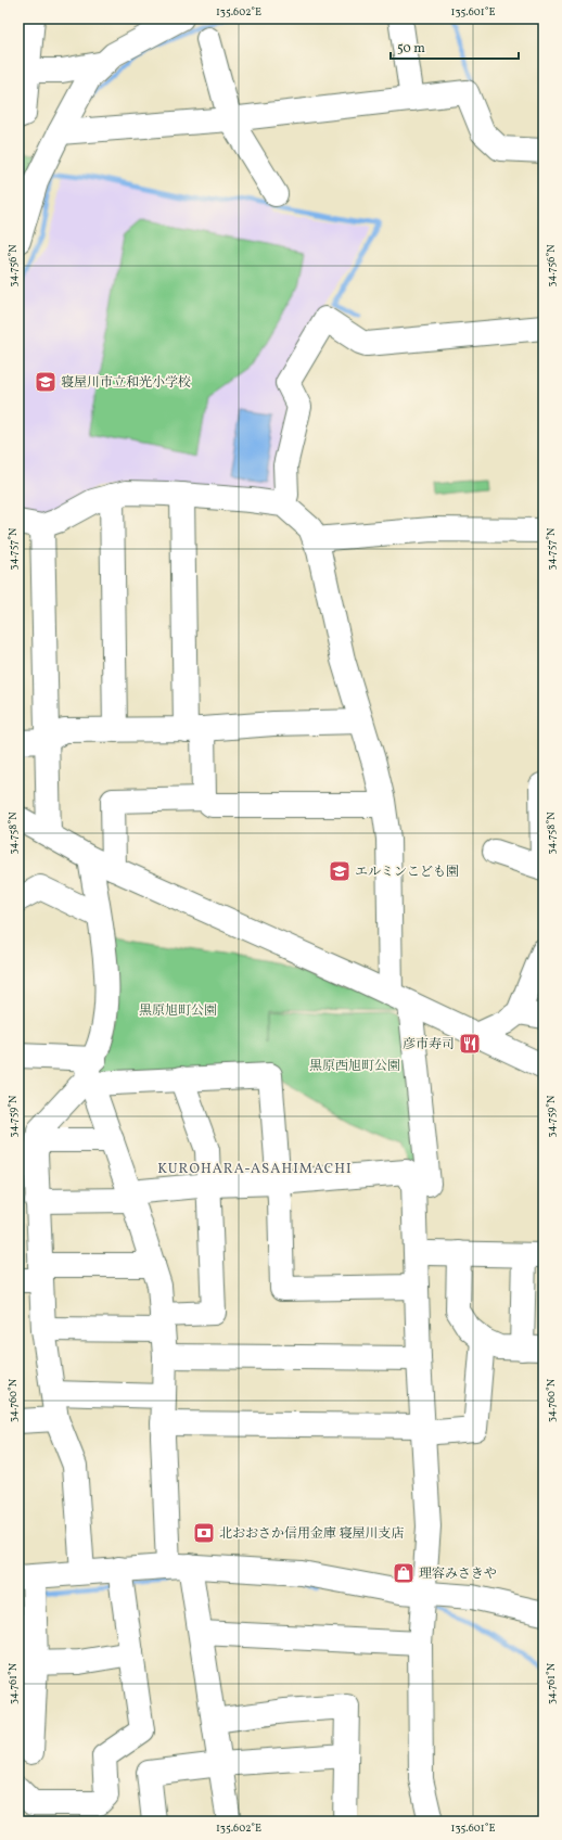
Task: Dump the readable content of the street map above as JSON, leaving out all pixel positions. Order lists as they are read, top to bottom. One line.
{"districts":["KUROHARA-ASAHIMACHI"],"parks":["黒原旭町公園","黒原西旭町公園"],"places":{"school or university":["寝屋川市立和光小学校","エルミンこども園"],"restaurant":["彦市寿司"],"bank":["北おおさか信用金庫 寝屋川支店"],"shop":["理容みさきや"]},"scale_bar":"50 m","coordinates":["135.602°E","135.601°E","34.756°N","34.757°N","34.758°N","34.759°N","34.760°N","34.761°N"]}
